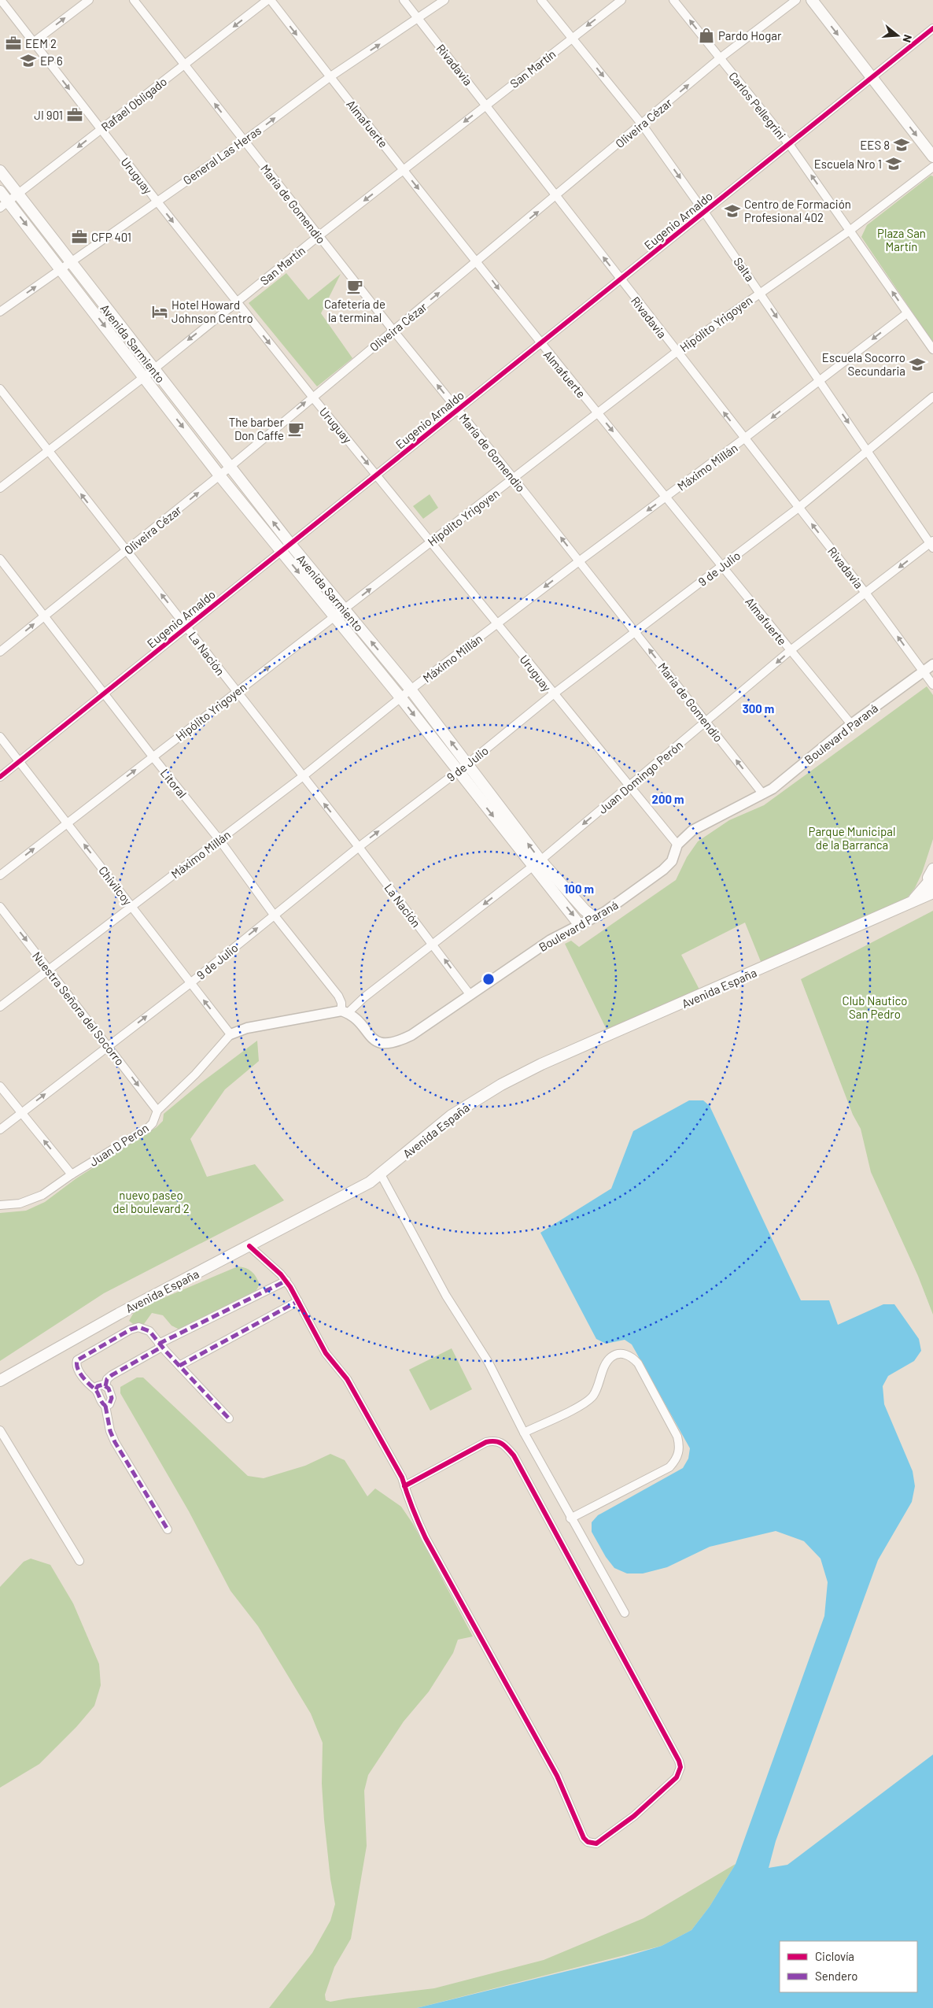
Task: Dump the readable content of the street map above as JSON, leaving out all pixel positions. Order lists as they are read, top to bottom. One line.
{"streets":{"main road":["Avenida Sarmiento","Avenida España"],"street":["Rivadavia","San Martín","Rafael Obligado","Carlos Pellegrini","Oliveira Cézar","Almafuerte","General Las Heras","Uruguay","María de Gomendio","Eugenio Arnaldo","Salta","Hipólito Yrigoyen","Máximo Millán","9 de Julio","La Nación","Boulevard Paraná","Juan Domingo Perón","Litoral","Chivilcoy","Nuestra Señora del Socorro","Juan D Peron"]},"crossings":[["Rivadavia","San Martín"],["Rivadavia","Oliveira Cézar"],["Rivadavia","General Las Heras"],["Rivadavia","Eugenio Arnaldo"],["Rivadavia","Hipólito Yrigoyen"],["Rivadavia","Máximo Millán"],["Rivadavia","9 de Julio"],["Rivadavia","Boulevard Paraná"],["Rivadavia","Juan Domingo Perón"],["San Martín","Almafuerte"],["San Martín","Uruguay"],["San Martín","María de Gomendio"],["San Martín","Salta"],["San Martín","Avenida Sarmiento"],["San Martín","La Nación"],["Rafael Obligado","Almafuerte"],["Rafael Obligado","Uruguay"],["Rafael Obligado","María de Gomendio"],["Rafael Obligado","Avenida Sarmiento"],["Carlos Pellegrini","Oliveira Cézar"],["Carlos Pellegrini","Eugenio Arnaldo"],["Carlos Pellegrini","Hipólito Yrigoyen"],["Carlos Pellegrini","Máximo Millán"],["Oliveira Cézar","Almafuerte"],["Oliveira Cézar","Uruguay"],["Oliveira Cézar","María de Gomendio"],["Oliveira Cézar","Salta"],["Oliveira Cézar","Avenida Sarmiento"],["Oliveira Cézar","La Nación"],["Oliveira Cézar","Litoral"],["Almafuerte","General Las Heras"],["Almafuerte","Eugenio Arnaldo"],["Almafuerte","Hipólito Yrigoyen"],["Almafuerte","Máximo Millán"],["Almafuerte","9 de Julio"],["Almafuerte","Boulevard Paraná"],["Almafuerte","Juan Domingo Perón"],["General Las Heras","Uruguay"],["General Las Heras","María de Gomendio"],["General Las Heras","Avenida Sarmiento"],["Uruguay","Eugenio Arnaldo"],["Uruguay","Hipólito Yrigoyen"],["Uruguay","Máximo Millán"],["Uruguay","9 de Julio"],["Uruguay","Boulevard Paraná"],["Uruguay","Juan Domingo Perón"],["María de Gomendio","Eugenio Arnaldo"],["María de Gomendio","Hipólito Yrigoyen"],["María de Gomendio","Máximo Millán"],["María de Gomendio","9 de Julio"],["María de Gomendio","Boulevard Paraná"],["María de Gomendio","Juan Domingo Perón"],["Eugenio Arnaldo","Salta"],["Eugenio Arnaldo","Avenida Sarmiento"],["Eugenio Arnaldo","La Nación"],["Eugenio Arnaldo","Litoral"],["Eugenio Arnaldo","Chivilcoy"],["Salta","Hipólito Yrigoyen"],["Salta","Máximo Millán"],["Salta","9 de Julio"],["Salta","Juan Domingo Perón"],["Hipólito Yrigoyen","Avenida Sarmiento"],["Hipólito Yrigoyen","La Nación"],["Hipólito Yrigoyen","Litoral"],["Hipólito Yrigoyen","Chivilcoy"],["Avenida Sarmiento","Máximo Millán"],["Avenida Sarmiento","9 de Julio"],["Avenida Sarmiento","Boulevard Paraná"],["Avenida Sarmiento","Juan Domingo Perón"],["Máximo Millán","La Nación"],["Máximo Millán","Litoral"],["Máximo Millán","Chivilcoy"],["Máximo Millán","Nuestra Señora del Socorro"],["9 de Julio","La Nación"],["9 de Julio","Litoral"],["9 de Julio","Chivilcoy"],["9 de Julio","Nuestra Señora del Socorro"],["La Nación","Boulevard Paraná"],["La Nación","Juan Domingo Perón"],["Boulevard Paraná","Juan Domingo Perón"],["Boulevard Paraná","Litoral"],["Juan Domingo Perón","Litoral"],["Chivilcoy","Juan D Peron"],["Nuestra Señora del Socorro","Juan D Peron"]],"one_way":["Rivadavia","San Martín","Rafael Obligado","Carlos Pellegrini","Oliveira Cézar","Almafuerte","General Las Heras","Uruguay","María de Gomendio","Salta","Hipólito Yrigoyen","Máximo Millán","9 de Julio","La Nación","Juan Domingo Perón","Chivilcoy","Nuestra Señora del Socorro"],"parks":["Plaza San Martín","Parque Municipal de la Barranca","Club Nautico San Pedro","nuevo paseo del boulevard 2"],"places":{"shop":["Pardo Hogar"],"office":["EEM 2","JI 901","CFP 401"],"school or university":["EP 6","EES 8","Escuela Nro 1","Centro de Formación Profesional 402","Escuela Socorro Secundaria"],"cafe":["Cafetería de la terminal","The barber Don Caffe"],"hotel":["Hotel Howard Johnson Centro"]},"legend":["Ciclovía","Sendero"],"north":"right","rings":["300 m","200 m","100 m"]}
